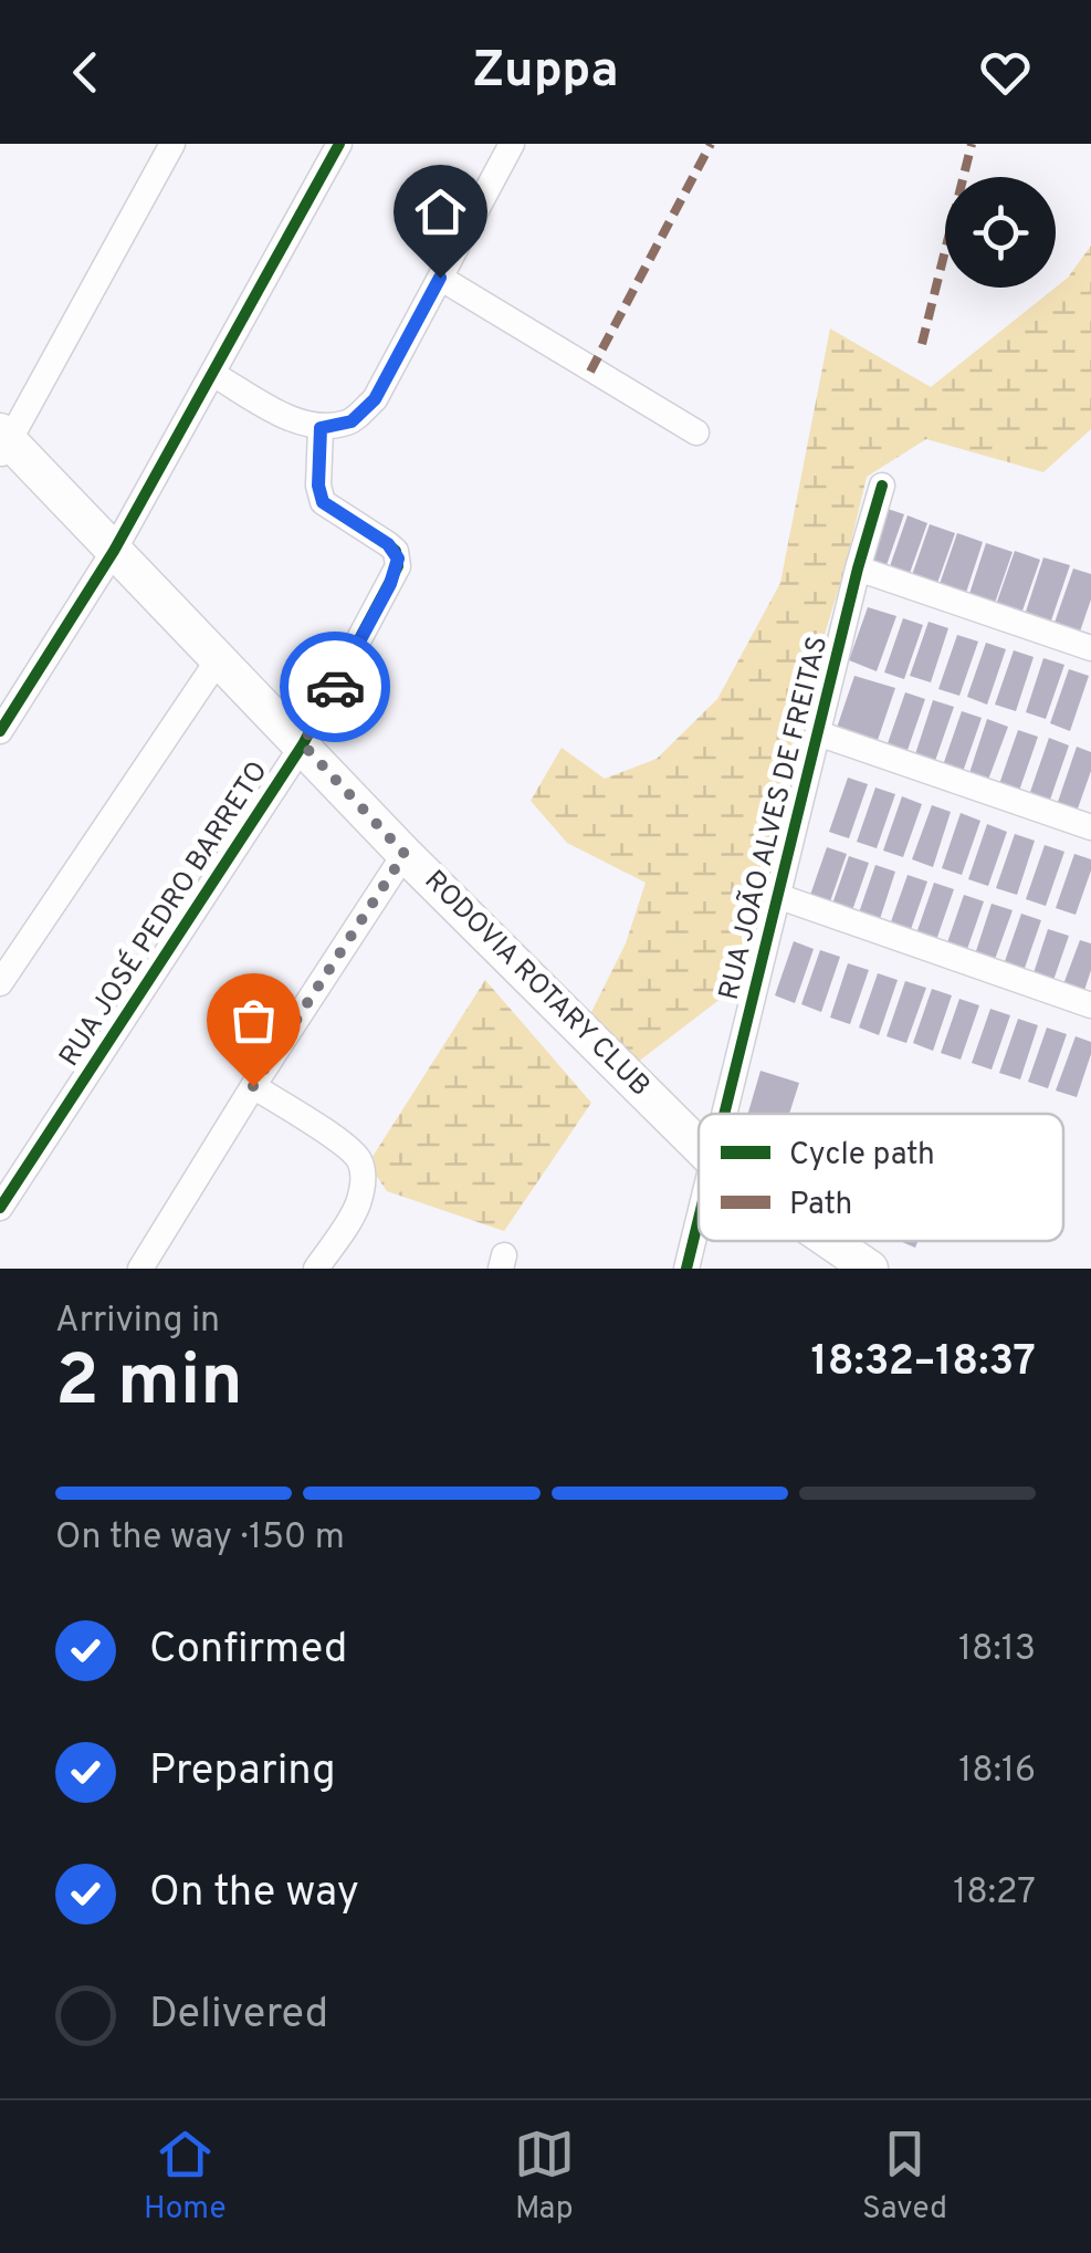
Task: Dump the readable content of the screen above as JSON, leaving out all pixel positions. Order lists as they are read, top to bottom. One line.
{"streets":{"main road":["RODOVIA ROTARY CLUB"],"street":["RUA JOÃO ALVES DE FREITAS","RUA JOSÉ PEDRO BARRETO"]},"crossings":[["RUA JOSÉ PEDRO BARRETO","RODOVIA ROTARY CLUB"]],"legend":["Cycle path","Path"],"page":{"header":"Zuppa","heading":["2 min","Arriving in","18:32–18:37"],"bar":"On the way · 150 m","list":[["Confirmed","18:13"],["Preparing","18:16"],["On the way","18:27"],"Delivered"],"tabs":["Home","Map","Saved"]}}
